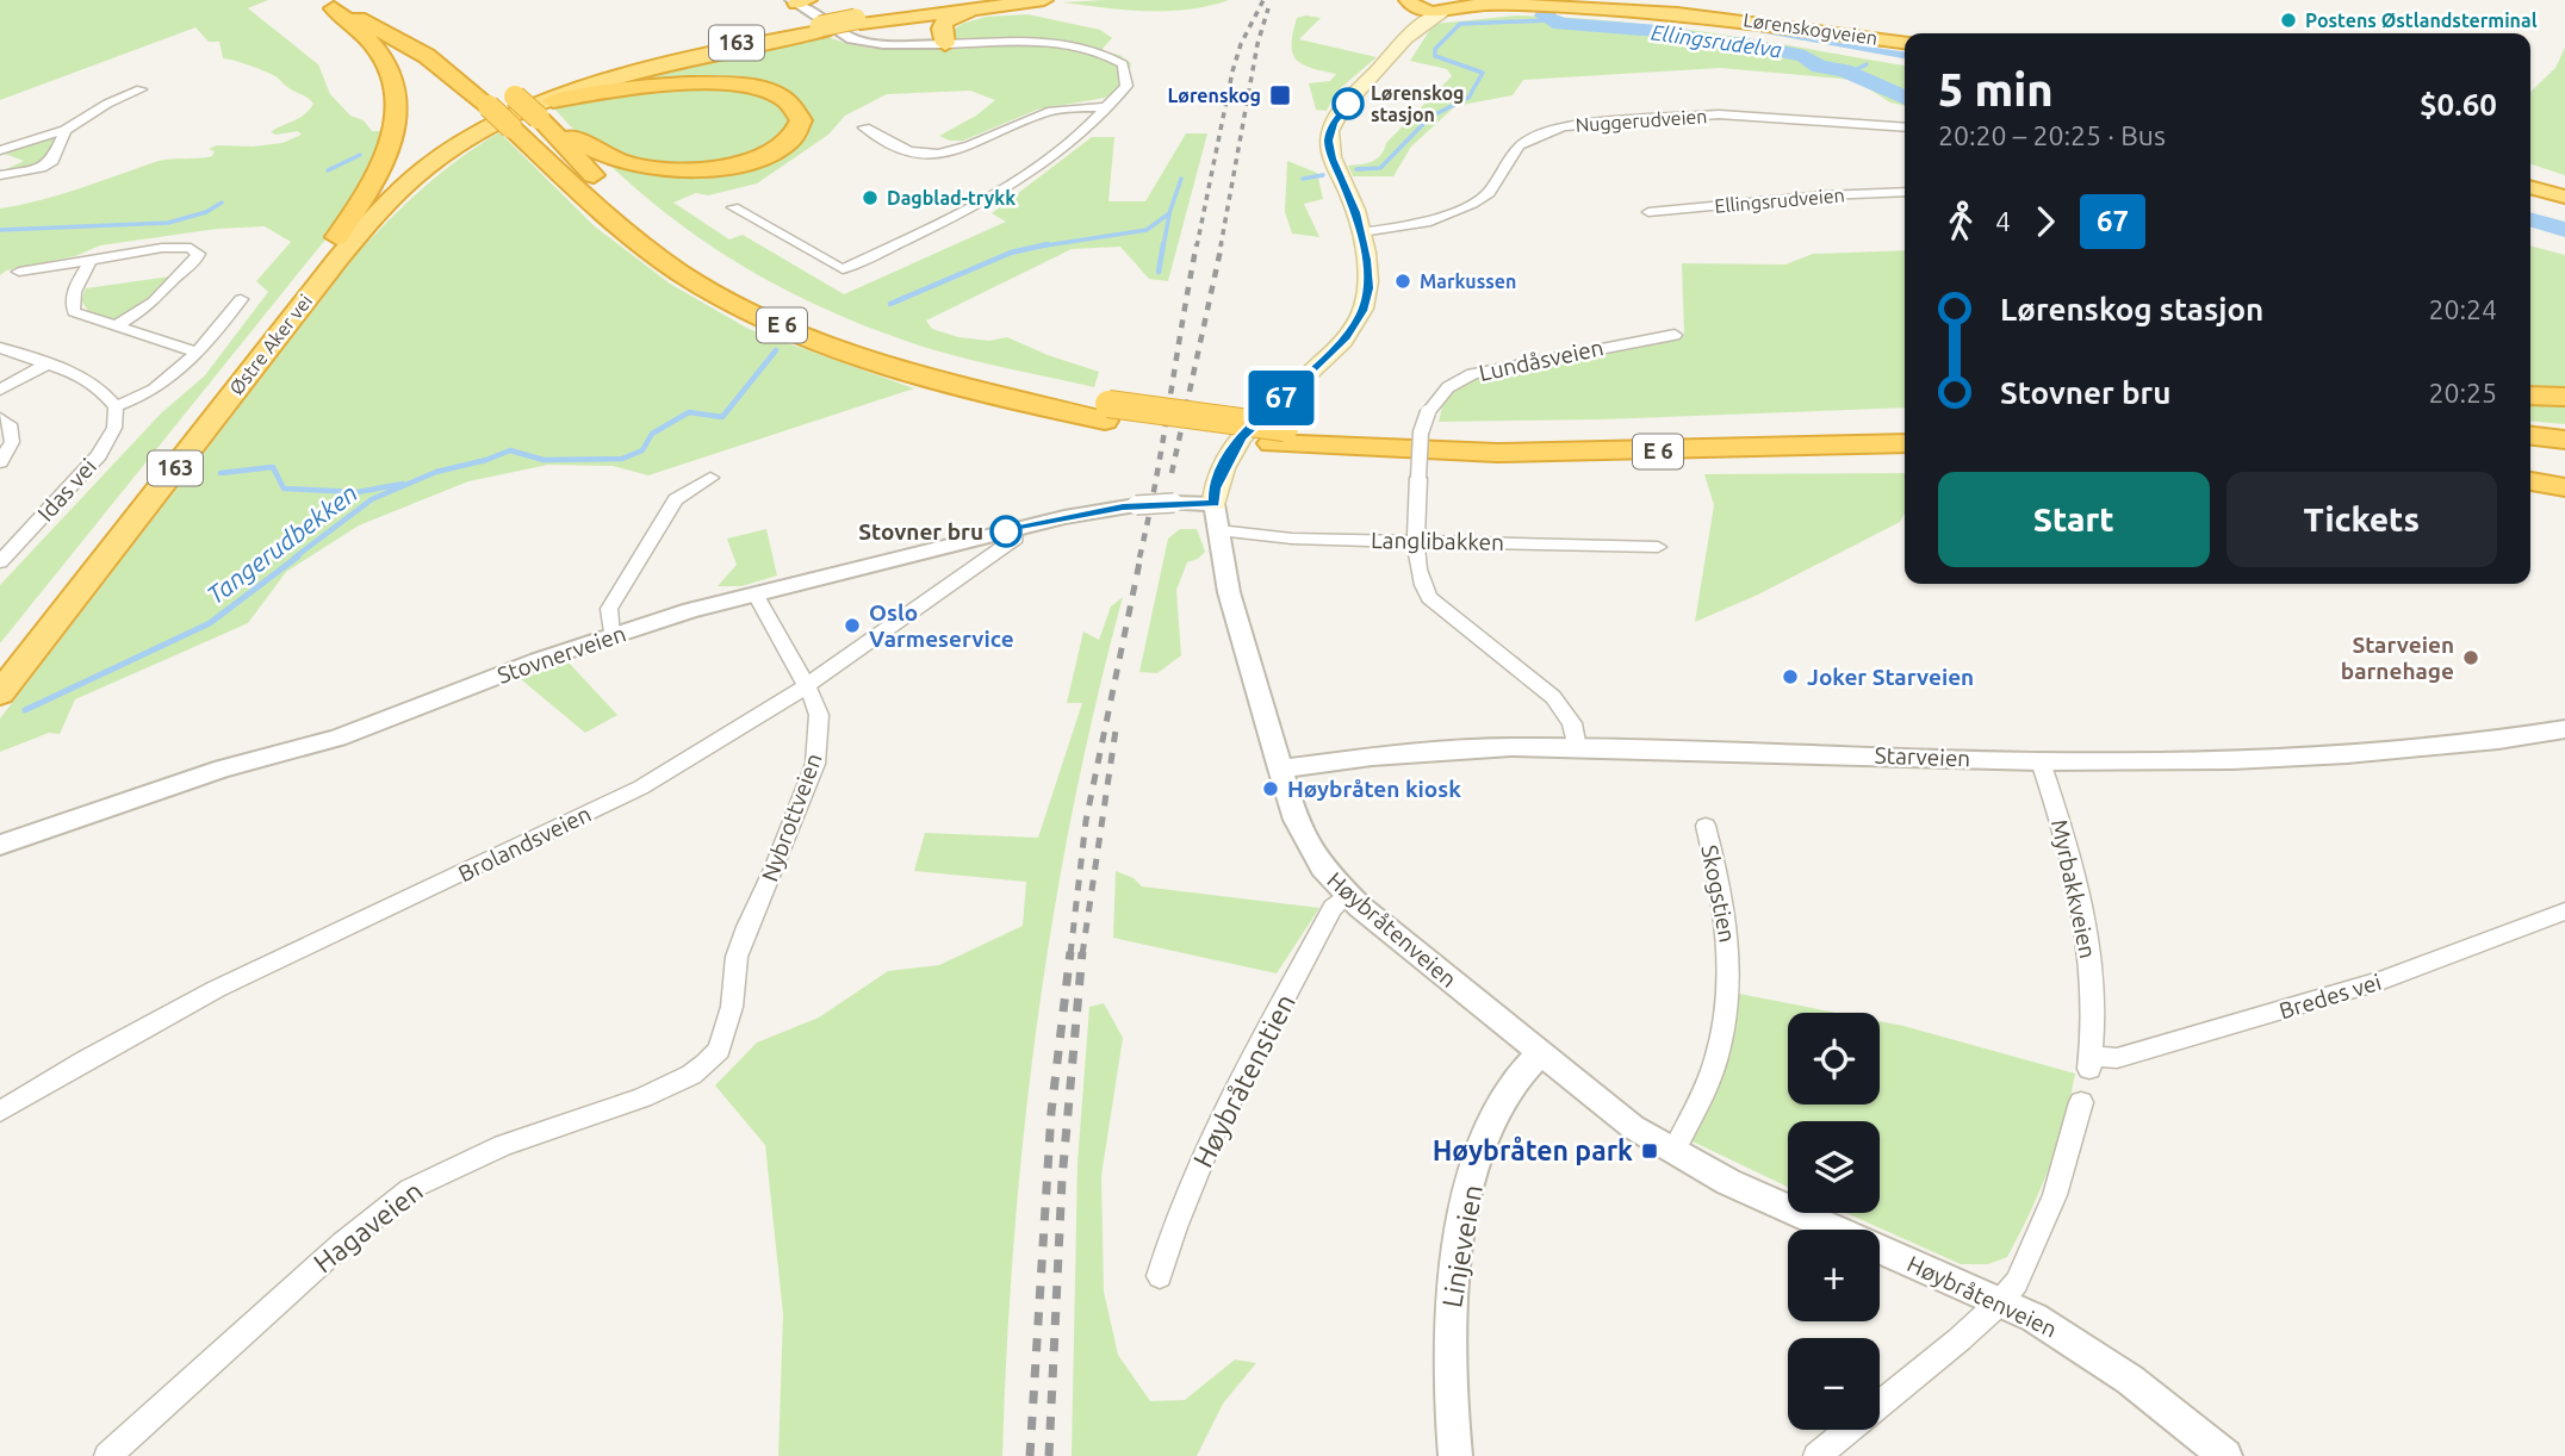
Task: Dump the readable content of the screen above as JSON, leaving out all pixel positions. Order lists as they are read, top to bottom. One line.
{"streets":{"highway":["Lørenskogveien","163","E 6","Østre Aker vei"],"main road":["Høybråtenveien"],"street":["Nuggerudveien","Ellingsrudveien","Lundåsveien","Idas vei","Langlibakken","Stovnerveien","Starveien","Nybrottveien","Brolandsveien","Myrbakkveien","Skogstien","Bredes vei","Høybråtenstien","Hagaveien","Linjeveien"]},"crossings":[["Lørenskogveien","Høybråtenveien"],["163","Østre Aker vei"],["Nuggerudveien","Høybråtenveien"],["E 6","Østre Aker vei"],["Lundåsveien","Langlibakken"],["Lundåsveien","Starveien"],["Langlibakken","Høybråtenveien"],["Stovnerveien","Nybrottveien"],["Stovnerveien","Brolandsveien"],["Stovnerveien","Høybråtenveien"],["Starveien","Myrbakkveien"],["Starveien","Høybråtenveien"],["Nybrottveien","Brolandsveien"],["Nybrottveien","Hagaveien"],["Myrbakkveien","Bredes vei"],["Skogstien","Høybråtenveien"],["Høybråtenveien","Høybråtenstien"],["Høybråtenveien","Linjeveien"]],"water":["Ellingsrudelva","Tangerudbekken"],"places":{"other":["Postens Østlandsterminal","Lørenskog stasjon","Dagblad-trykk","Markussen","Stovner bru","Oslo Varmeservice","Starveien barnehage","Joker Starveien","Høybråten kiosk"],"transit":["Lørenskog","Høybråten park"]},"lines":["bus line 67"],"page":{"on_map":"67","heading":["5 min","20:20 – 20:25 · Bus","$0.60"],"legs":["4","67"],"list":[{"name":"Lørenskog stasjon","value":"20:24"},{"name":"Stovner bru","value":"20:25"}],"buttons":["Start","Tickets"],"map_buttons":["+","−"]}}
